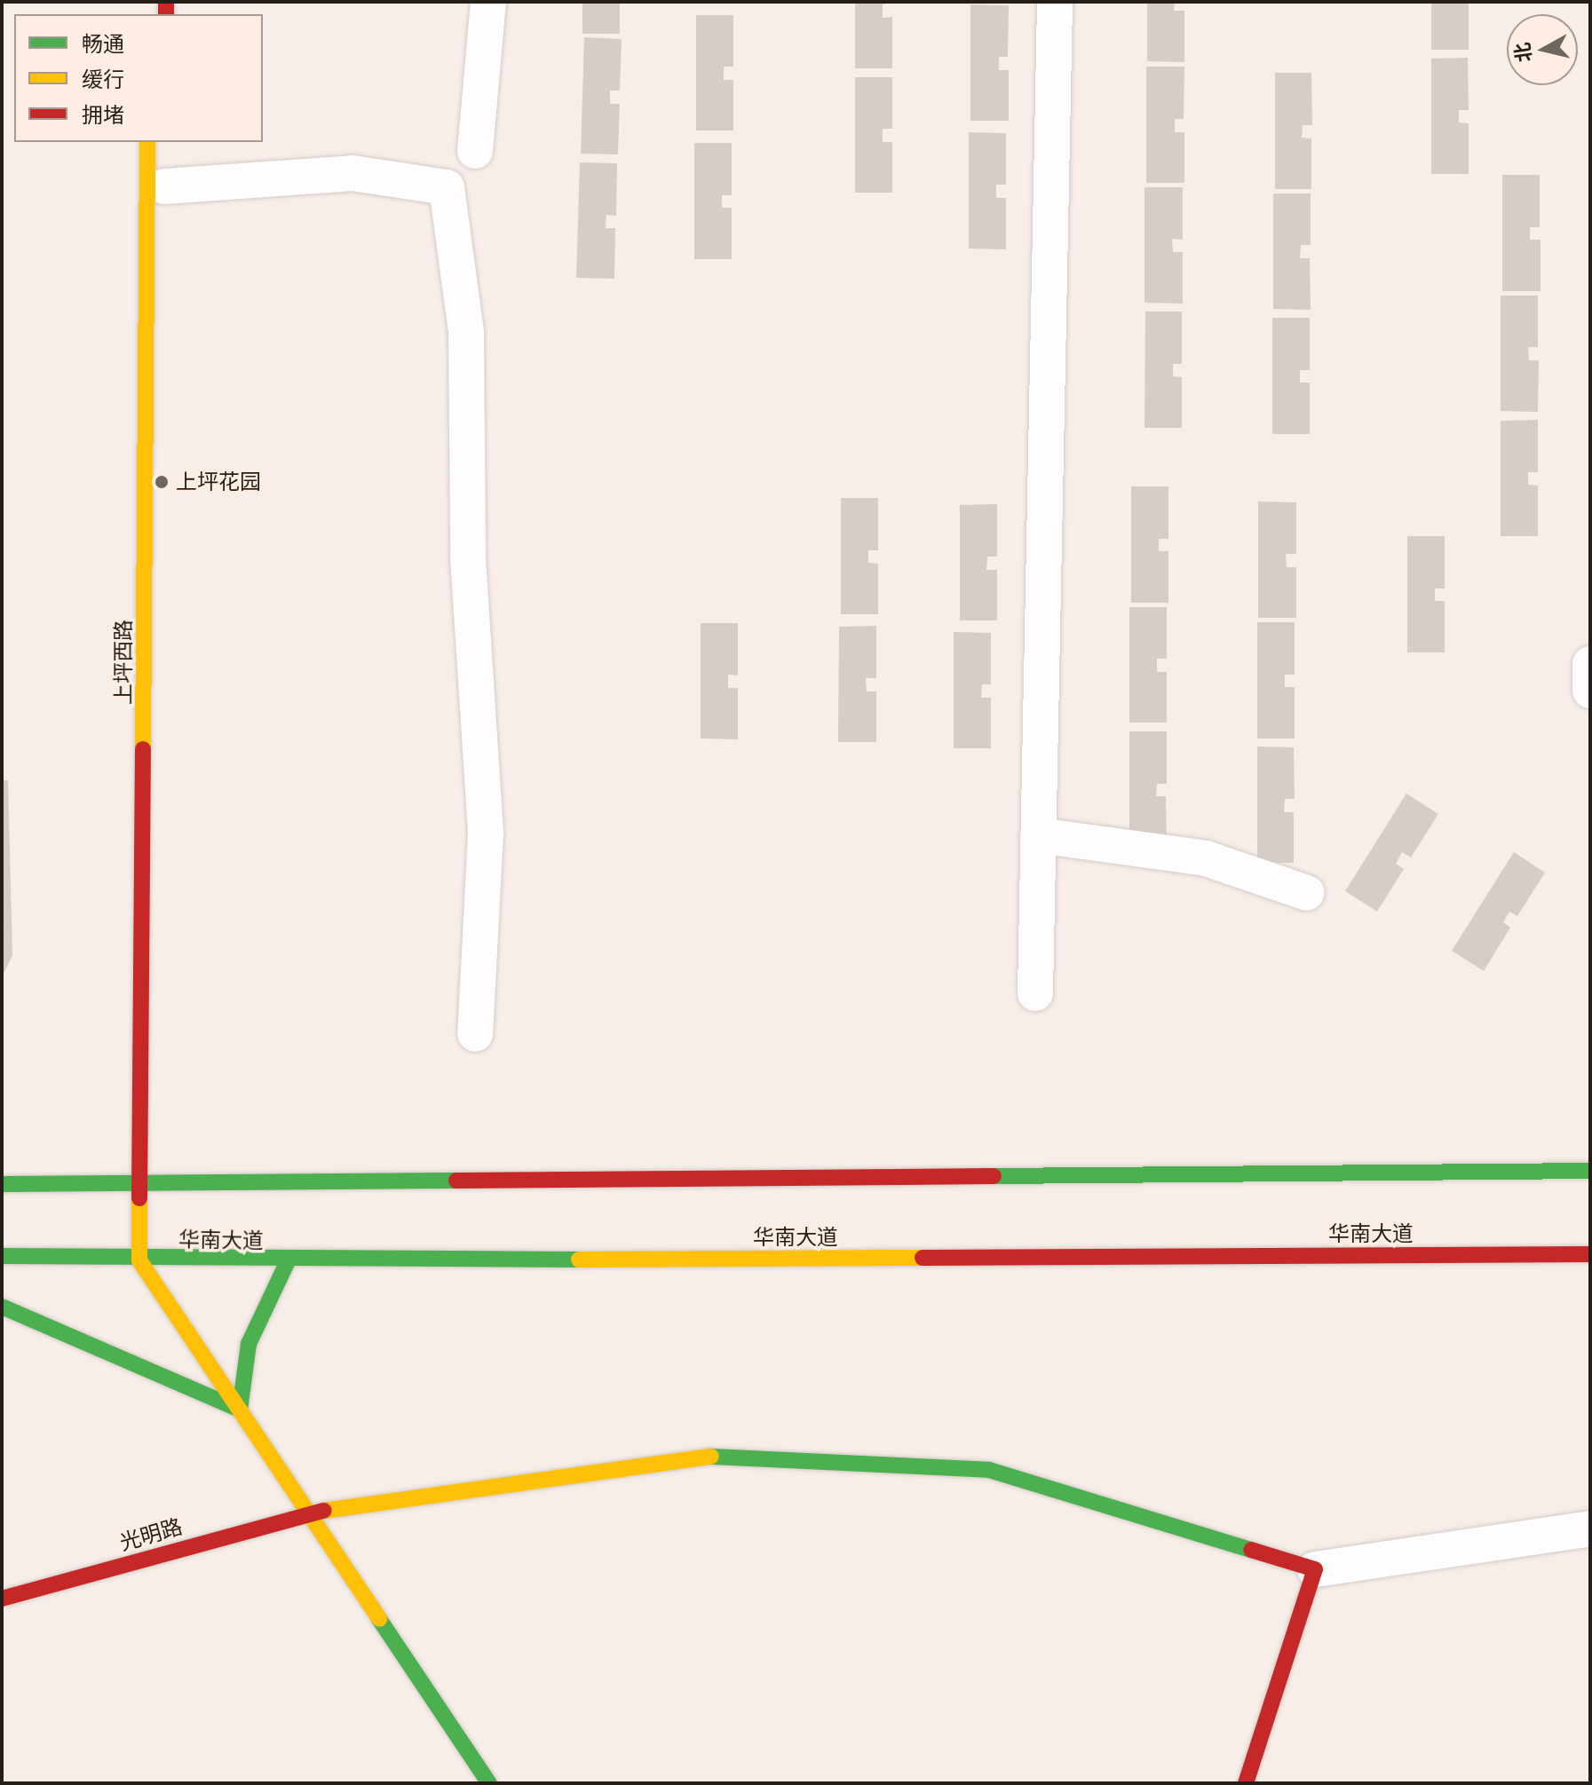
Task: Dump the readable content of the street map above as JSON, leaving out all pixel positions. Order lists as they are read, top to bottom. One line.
{"streets":{"street":["上坪西路","华南大道","光明路"]},"crossings":[["上坪西路","华南大道"]],"places":["上坪花园"],"legend":["畅通","缓行","拥堵"],"north":"left"}
